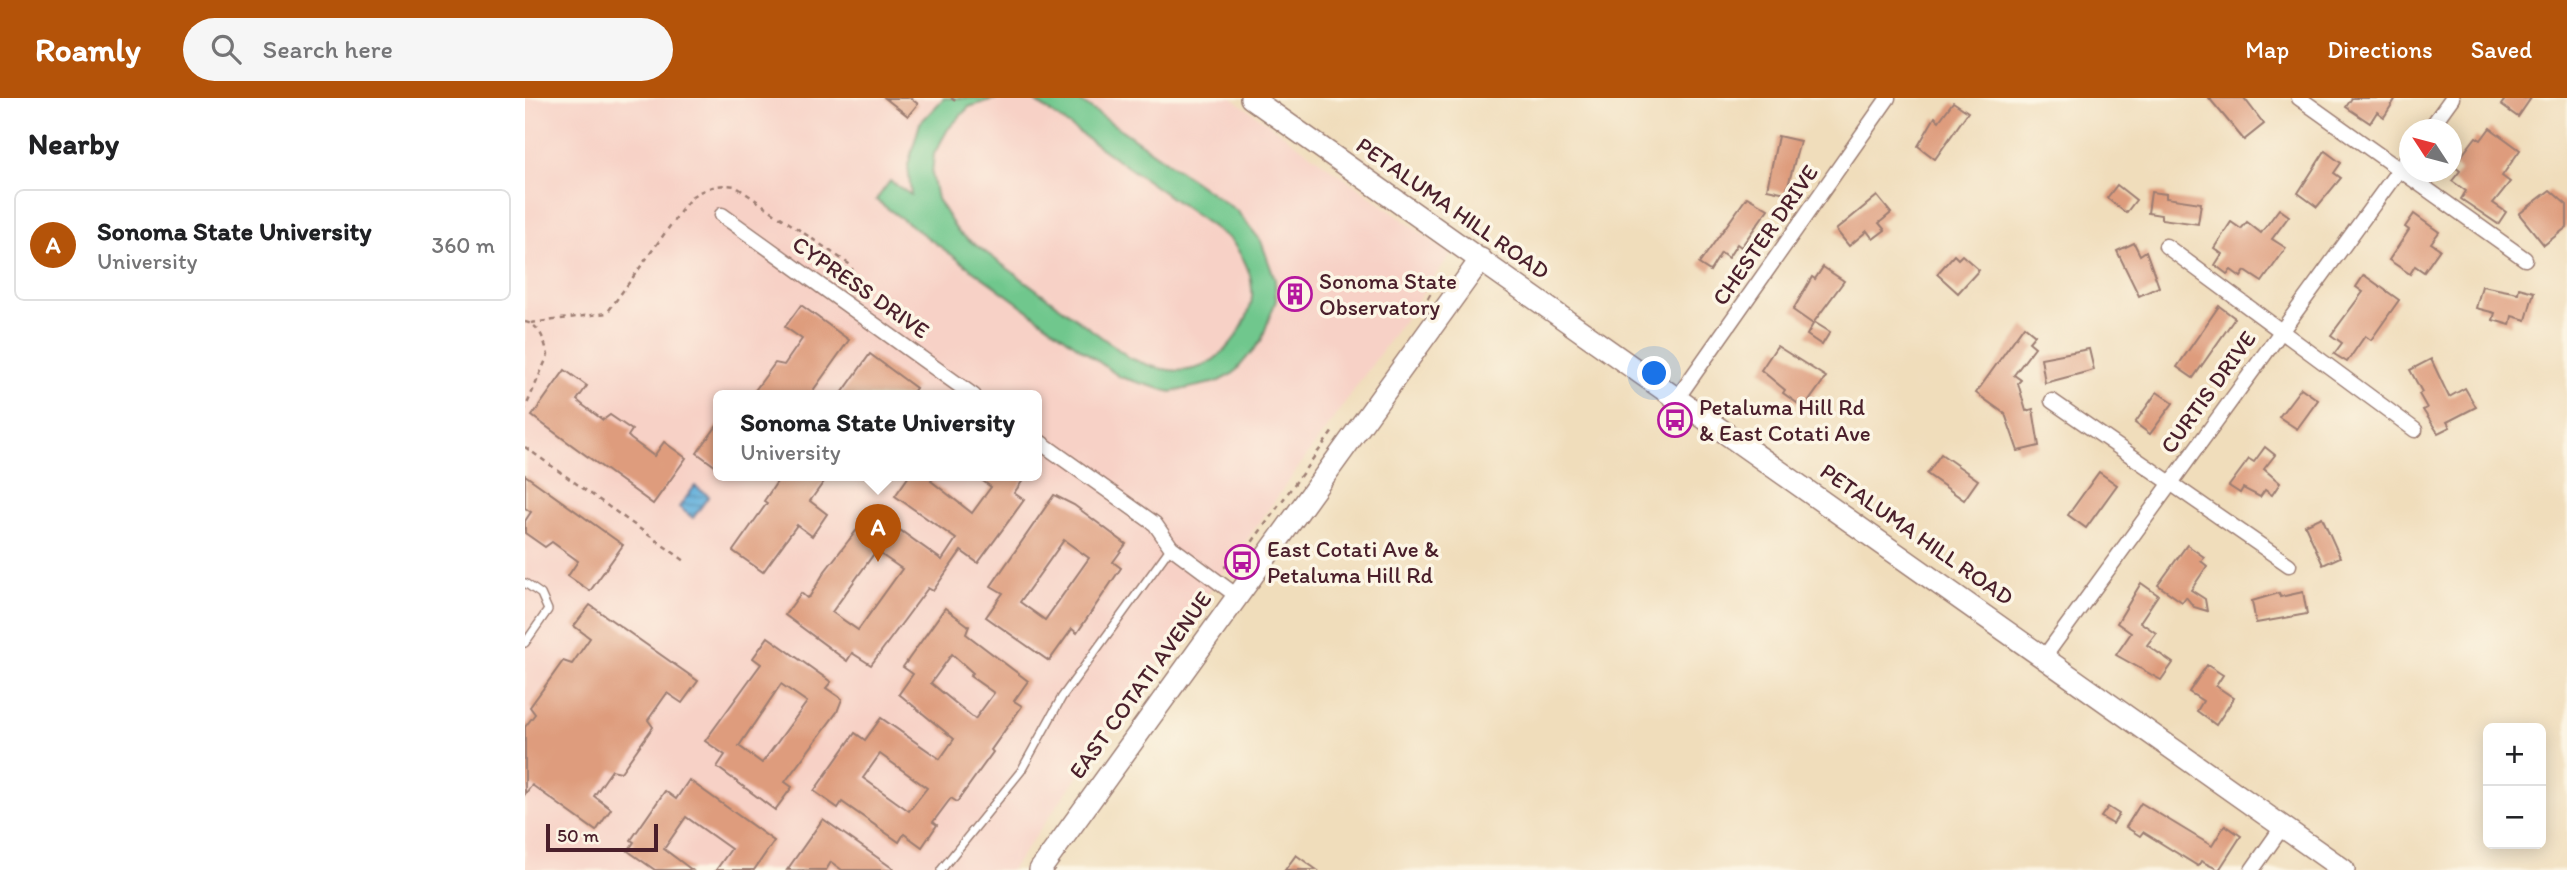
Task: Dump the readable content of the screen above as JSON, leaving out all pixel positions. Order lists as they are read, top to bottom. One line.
{"streets":{"main road":["PETALUMA HILL ROAD","EAST COTATI AVENUE"],"street":["CHESTER DRIVE","CYPRESS DRIVE","CURTIS DRIVE"]},"crossings":[["PETALUMA HILL ROAD","CHESTER DRIVE"],["PETALUMA HILL ROAD","CURTIS DRIVE"],["PETALUMA HILL ROAD","EAST COTATI AVENUE"]],"places":{"building":["Sonoma State Observatory"],"bus stop":["Petaluma Hill Rd & East Cotati Ave","East Cotati Ave & Petaluma Hill Rd"]},"scale_bar":"50 m","north":"top left","page":{"header":"Roamly","search":"Search here","nav":["Map","Directions","Saved"],"heading":"Nearby","list":[{"mark":"A","name":"Sonoma State University","note":"University","value":"360 m"}],"popup":["Sonoma State University","University"],"pins":"A","map_buttons":["+","−"],"scale":"50 m"}}
